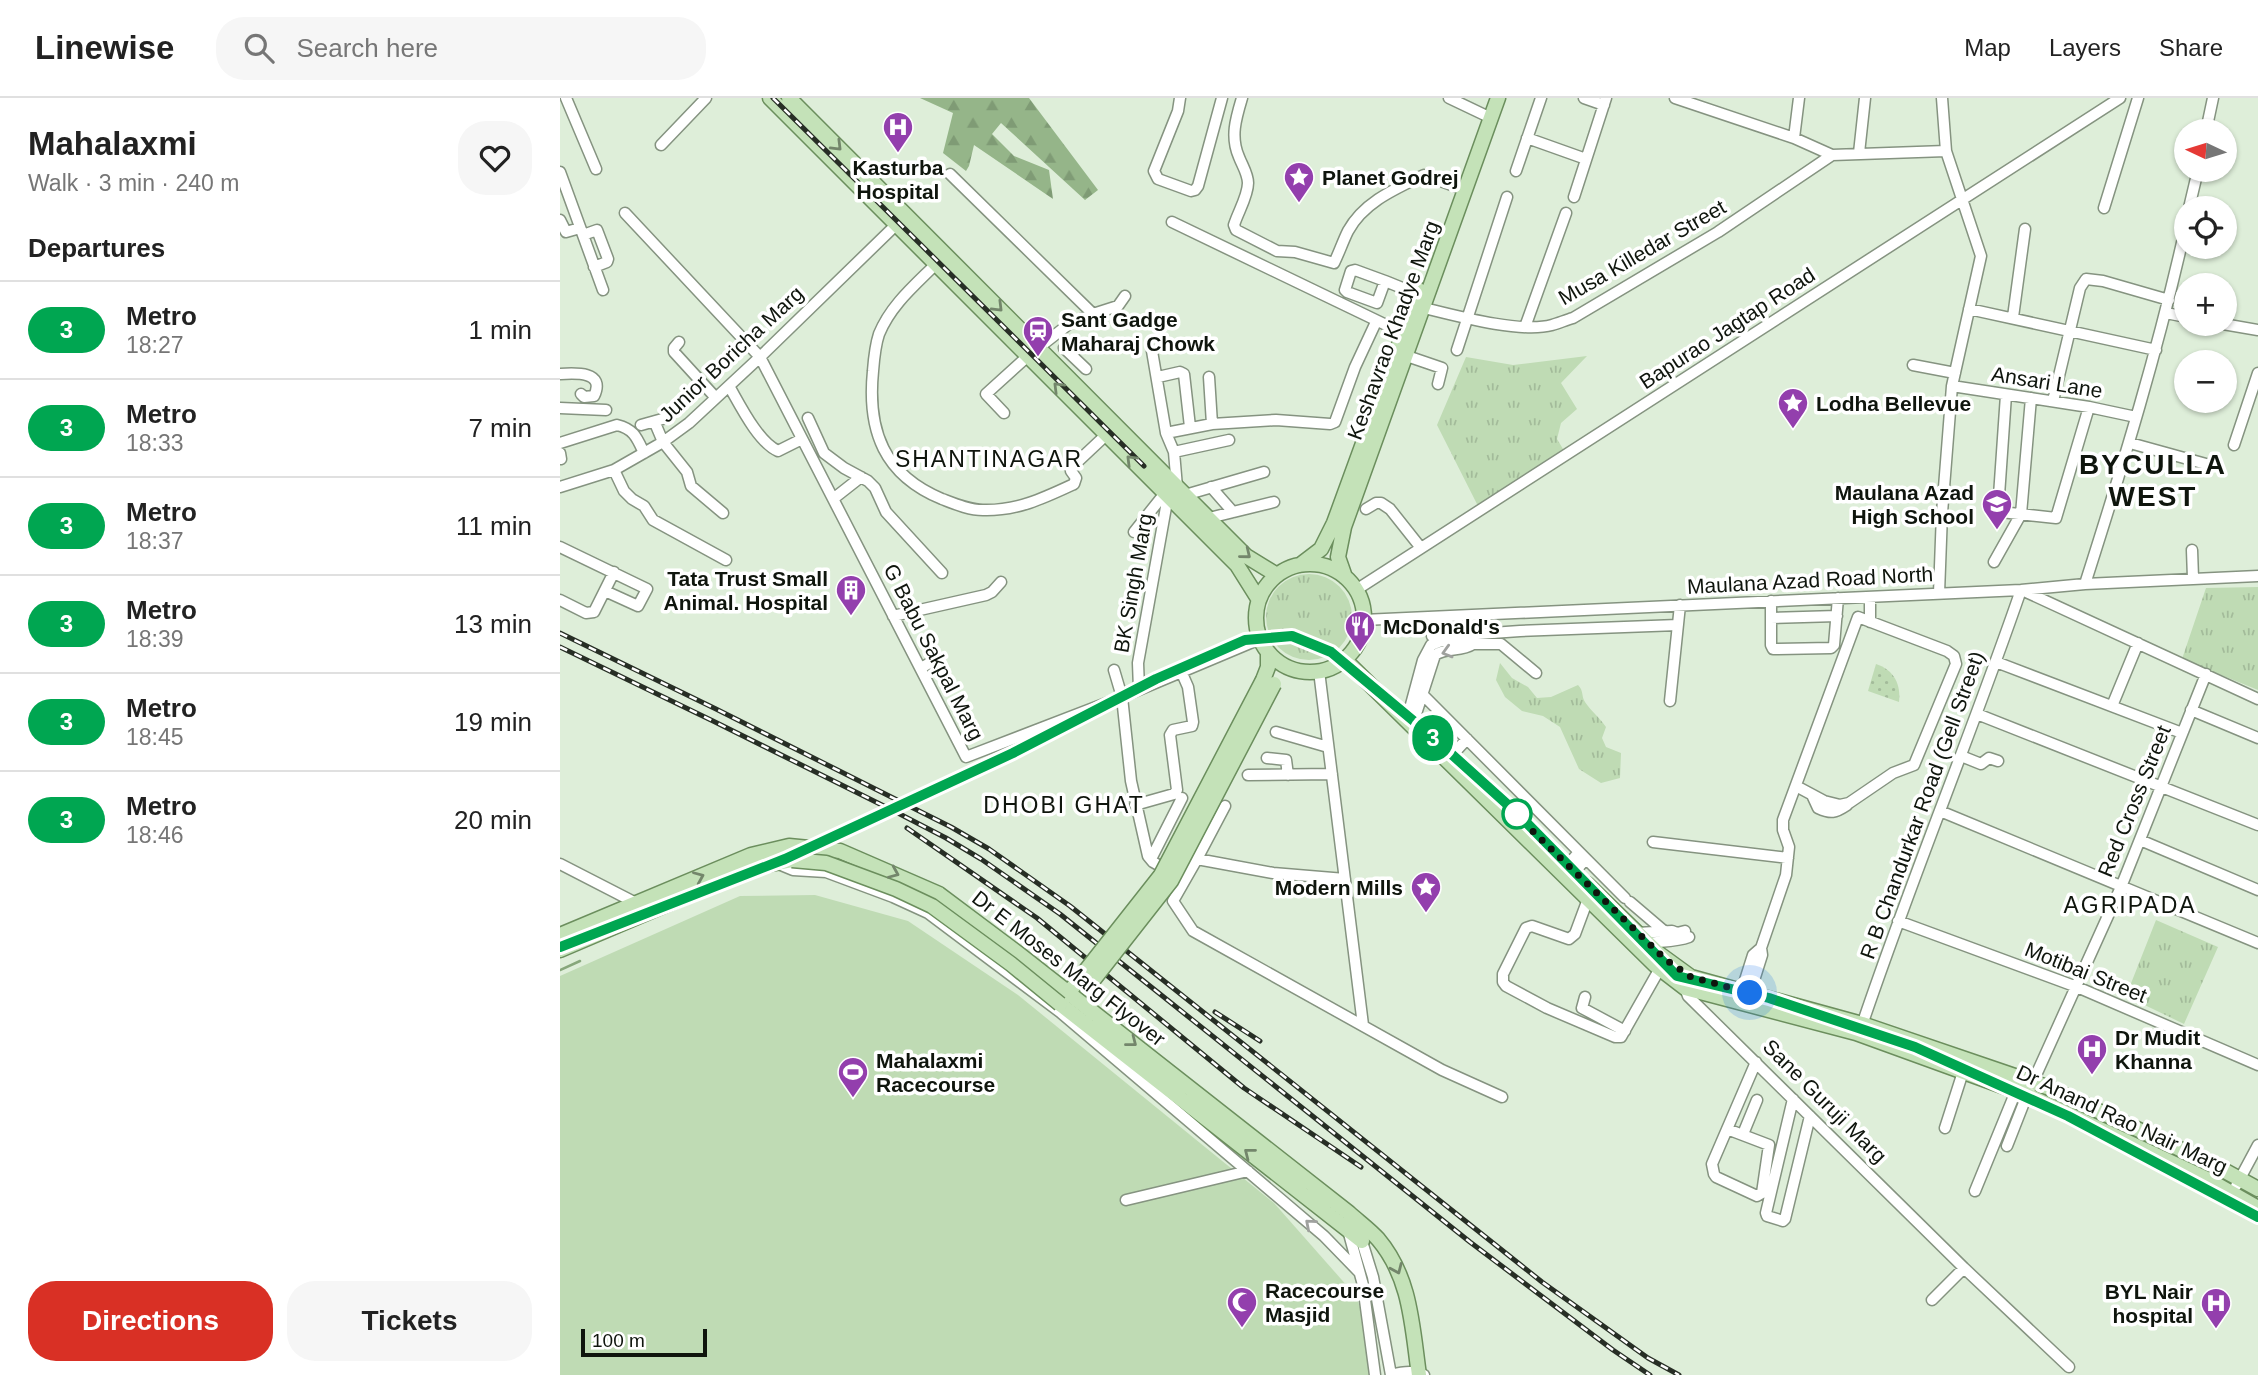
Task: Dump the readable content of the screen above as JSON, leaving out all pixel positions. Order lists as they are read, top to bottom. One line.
{"streets":{"main road":["Keshavrao Khadye Marg","Dr E Moses Marg Flyover","Sane Guruji Marg","Dr Anand Rao Nair Marg"],"street":["Musa Killedar Street","Bapurao Jagtap Road","Junior Boricha Marg","Ansari Lane","Maulana Azad Road North","BK Singh Marg","G Babu Sakpal Marg","Red Cross Street","R B Chandurkar Road (Gell Street)","Motibai Street"]},"crossings":[["Musa Killedar Street","Keshavrao Khadye Marg"],["Bapurao Jagtap Road","Keshavrao Khadye Marg"],["Bapurao Jagtap Road","Maulana Azad Road North"],["Bapurao Jagtap Road","G Babu Sakpal Marg"],["Bapurao Jagtap Road","Sane Guruji Marg"],["Keshavrao Khadye Marg","Maulana Azad Road North"],["Keshavrao Khadye Marg","G Babu Sakpal Marg"],["Keshavrao Khadye Marg","Sane Guruji Marg"],["Junior Boricha Marg","G Babu Sakpal Marg"],["Maulana Azad Road North","G Babu Sakpal Marg"],["Maulana Azad Road North","R B Chandurkar Road (Gell Street)"],["Maulana Azad Road North","Sane Guruji Marg"],["BK Singh Marg","G Babu Sakpal Marg"],["G Babu Sakpal Marg","Sane Guruji Marg"],["Red Cross Street","Motibai Street"],["Red Cross Street","Dr Anand Rao Nair Marg"],["R B Chandurkar Road (Gell Street)","Motibai Street"],["R B Chandurkar Road (Gell Street)","Dr Anand Rao Nair Marg"],["Sane Guruji Marg","Dr Anand Rao Nair Marg"]],"districts":["SHANTINAGAR","BYCULLA WEST","DHOBI GHAT","AGRIPADA"],"places":{"hospital":["Kasturba Hospital","Dr Mudit Khanna","BYL Nair hospital"],"place":["Planet Godrej","Lodha Bellevue","Modern Mills"],"station":["Sant Gadge Maharaj Chowk"],"school or university":["Maulana Azad High School"],"building":["Tata Trust Small Animal. Hospital"],"restaurant":["McDonald's"],"sports":["Mahalaxmi Racecourse"],"mosque":["Racecourse Masjid"]},"lines":["metro line 3"],"scale_bar":"100 m","north":"left","page":{"header":"Linewise","search":"Search here","nav":["Map","Layers","Share"],"heading":[["Mahalaxmi","Walk · 3 min · 240 m"],"Departures"],"on_map":"3","map_buttons":["+","−"],"list":[{"mark":"3","name":"Metro","note":"18:27","value":"1 min"},{"mark":"3","name":"Metro","note":"18:33","value":"7 min"},{"mark":"3","name":"Metro","note":"18:37","value":"11 min"},{"mark":"3","name":"Metro","note":"18:39","value":"13 min"},{"mark":"3","name":"Metro","note":"18:45","value":"19 min"},{"mark":"3","name":"Metro","note":"18:46","value":"20 min"}],"buttons":["Directions","Tickets"],"scale":"100 m"}}
